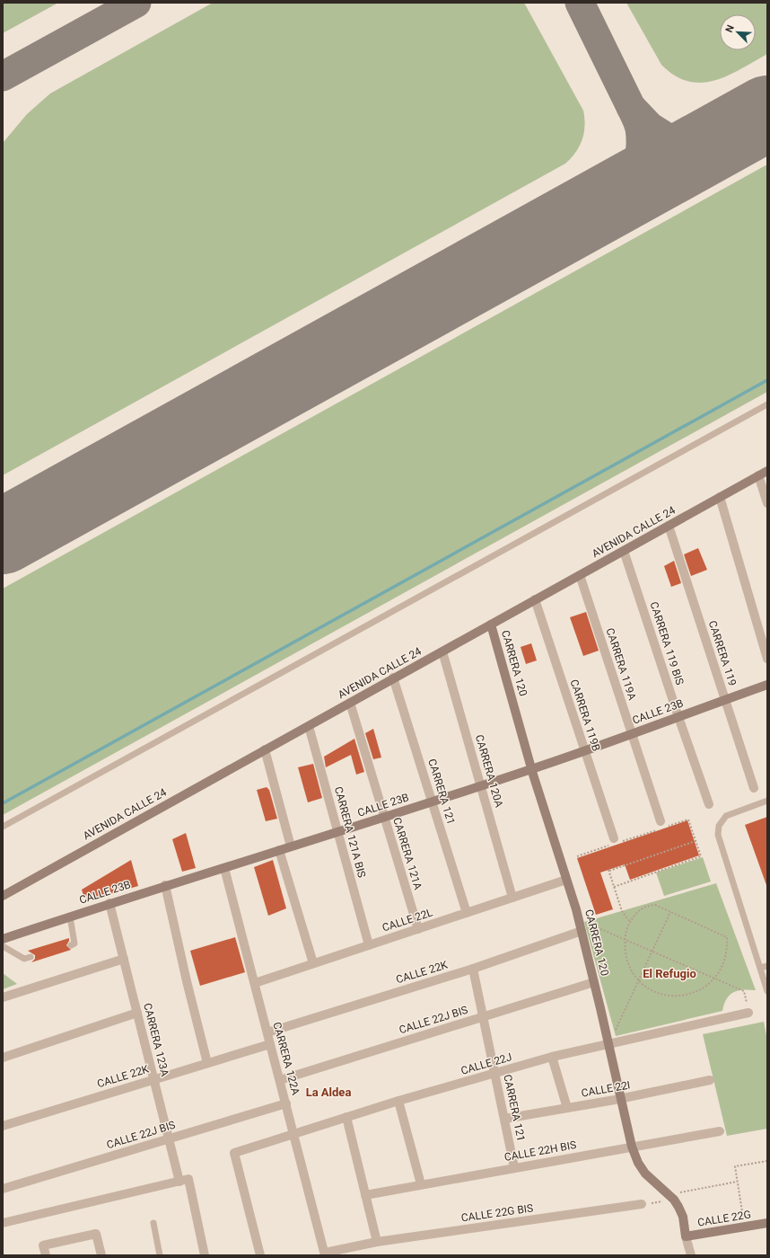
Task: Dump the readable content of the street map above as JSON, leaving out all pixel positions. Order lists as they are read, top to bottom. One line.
{"streets":{"street":["AVENIDA CALLE 24","CARRERA 119 BIS","CARRERA 119","CARRERA 120","CARRERA 119A","CALLE 23B","CARRERA 119B","CARRERA 120A","CARRERA 121","CARRERA 121A BIS","CARRERA 121A","CALLE 22L","CALLE 22K","CALLE 22J BIS","CARRERA 123A","CARRERA 122A","CALLE 22J","CALLE 22I","CALLE 22H BIS","CALLE 22G BIS","CALLE 22G"]},"crossings":[["AVENIDA CALLE 24","CARRERA 119 BIS"],["AVENIDA CALLE 24","CARRERA 119"],["AVENIDA CALLE 24","CARRERA 120"],["AVENIDA CALLE 24","CARRERA 119A"],["AVENIDA CALLE 24","CARRERA 119B"],["AVENIDA CALLE 24","CARRERA 120A"],["AVENIDA CALLE 24","CARRERA 121"],["AVENIDA CALLE 24","CARRERA 121A BIS"],["AVENIDA CALLE 24","CARRERA 121A"],["CARRERA 119 BIS","CALLE 23B"],["CARRERA 119","CALLE 23B"],["CARRERA 120","CALLE 23B"],["CARRERA 120","CALLE 22L"],["CARRERA 120","CALLE 22K"],["CARRERA 120","CALLE 22J BIS"],["CARRERA 120","CALLE 22J"],["CARRERA 120","CALLE 22I"],["CARRERA 120","CALLE 22H BIS"],["CARRERA 120","CALLE 22G"],["CARRERA 119A","CALLE 23B"],["CALLE 23B","CARRERA 119B"],["CALLE 23B","CARRERA 120A"],["CALLE 23B","CARRERA 121"],["CALLE 23B","CARRERA 121A BIS"],["CALLE 23B","CARRERA 121A"],["CALLE 23B","CARRERA 123A"],["CALLE 23B","CARRERA 122A"],["CARRERA 120A","CALLE 22L"],["CARRERA 121","CALLE 22L"],["CARRERA 121","CALLE 22K"],["CARRERA 121","CALLE 22J BIS"],["CARRERA 121","CALLE 22J"],["CARRERA 121","CALLE 22I"],["CARRERA 121","CALLE 22H BIS"],["CARRERA 121A BIS","CALLE 22L"],["CARRERA 121A","CALLE 22L"],["CALLE 22L","CARRERA 122A"],["CALLE 22K","CARRERA 123A"],["CALLE 22K","CARRERA 122A"],["CALLE 22J BIS","CARRERA 123A"],["CALLE 22J BIS","CARRERA 122A"],["CARRERA 122A","CALLE 22J"],["CARRERA 122A","CALLE 22G BIS"]],"districts":["El Refugio","La Aldea"],"north":"top left"}
